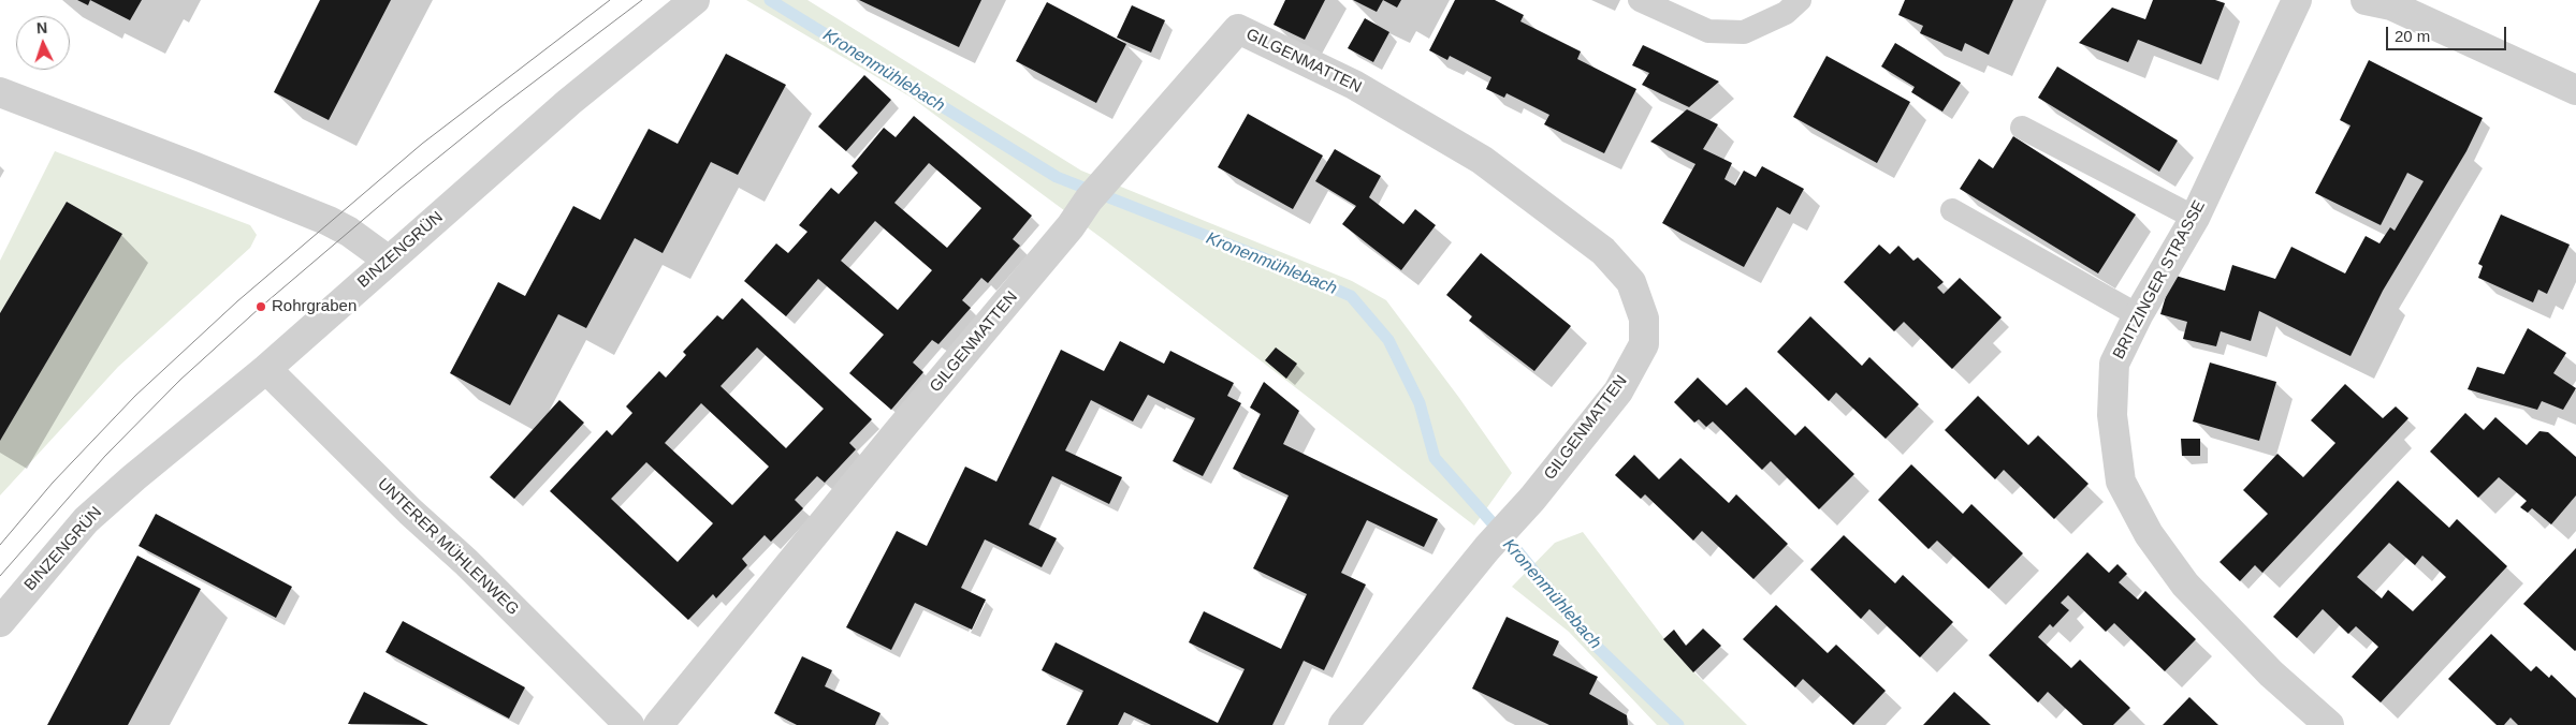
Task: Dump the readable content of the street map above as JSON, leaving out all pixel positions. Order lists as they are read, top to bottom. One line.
{"streets":{"street":["GILGENMATTEN","BINZENGRÜN","BRITZINGER STRASSE","UNTERER MÜHLENWEG"]},"crossings":[["BINZENGRÜN","UNTERER MÜHLENWEG"]],"water":["Kronenmühlebach"],"places":["Rohrgraben"],"scale_bar":"20 m","north":"top"}
